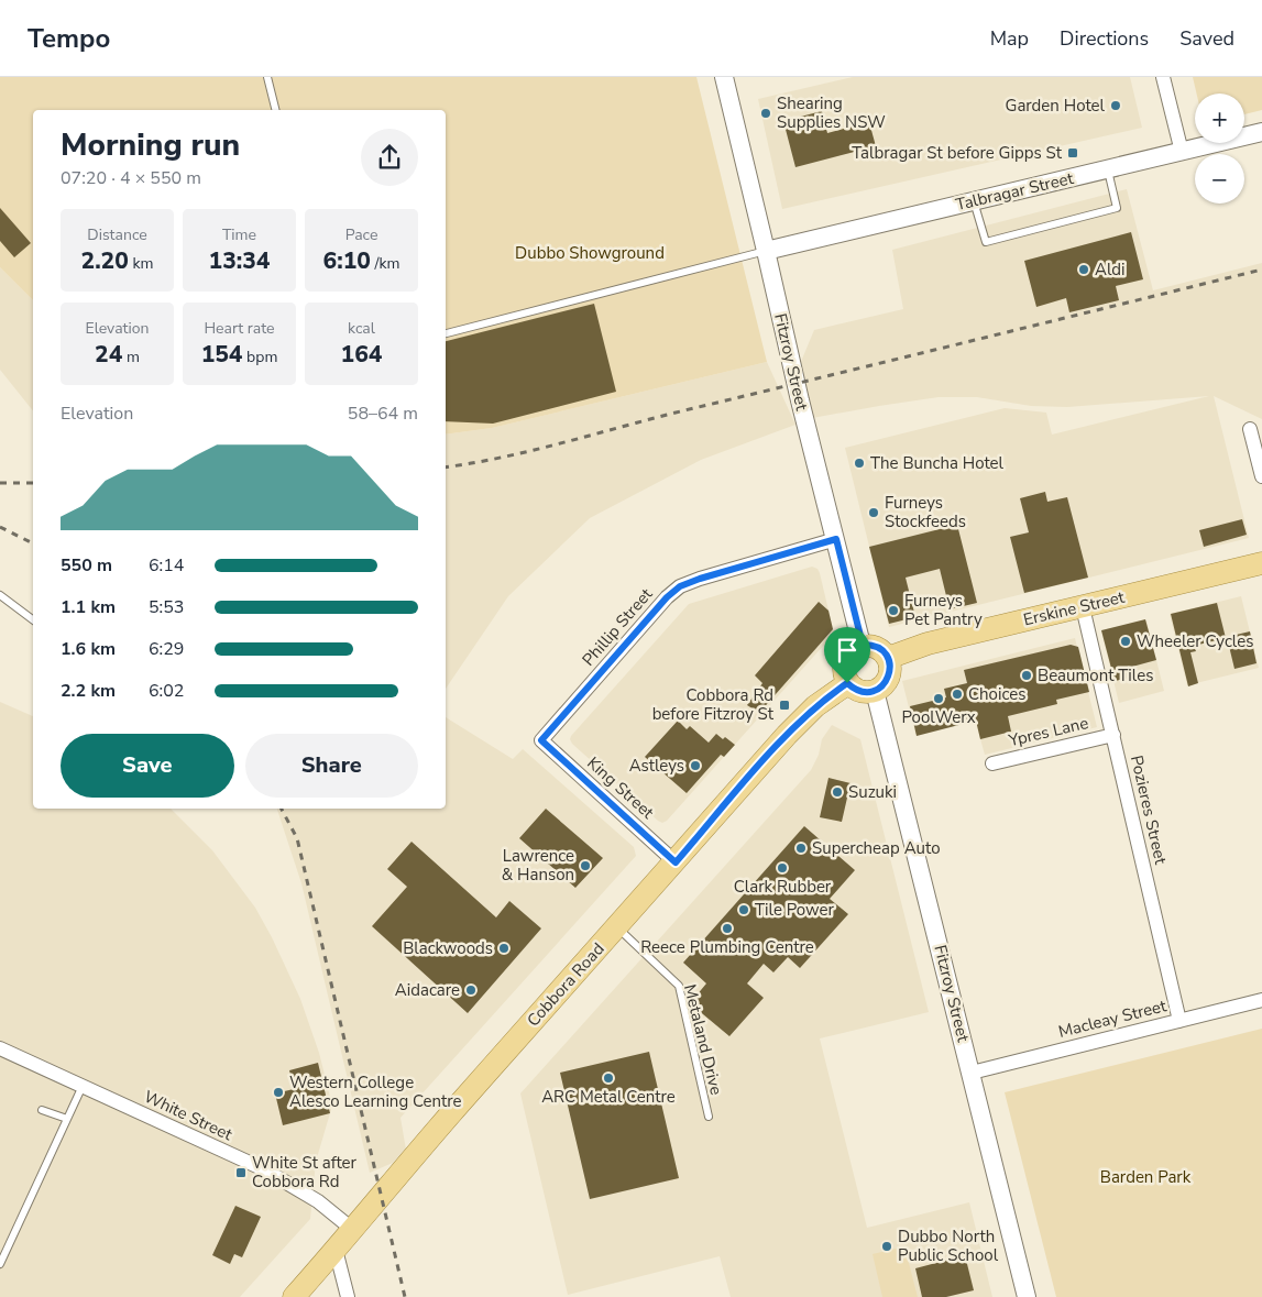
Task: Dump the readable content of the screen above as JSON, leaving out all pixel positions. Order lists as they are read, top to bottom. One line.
{"streets":{"main road":["Erskine Street","Cobbora Road"],"street":["Talbragar Street","Fitzroy Street","Phillip Street","Ypres Lane","King Street","Pozieres Street","Macleay Street","White Street"],"lane":["Metaland Drive"]},"crossings":[["Talbragar Street","Fitzroy Street"],["Fitzroy Street","Erskine Street"],["Fitzroy Street","Phillip Street"],["Fitzroy Street","Cobbora Road"],["Fitzroy Street","Macleay Street"],["Erskine Street","Pozieres Street"],["Erskine Street","Cobbora Road"],["Phillip Street","King Street"],["Ypres Lane","Pozieres Street"],["King Street","Cobbora Road"],["Pozieres Street","Macleay Street"],["Cobbora Road","Metaland Drive"],["Cobbora Road","White Street"]],"parks":["Dubbo Showground","Barden Park"],"places":{"other":["Garden Hotel","Shearing Supplies NSW","Aldi","The Buncha Hotel","Furneys Stockfeeds","Furneys Pet Pantry","Wheeler Cycles","Beaumont Tiles","Choices","PoolWerx","Astleys","Suzuki","Supercheap Auto","Lawrence & Hanson","Clark Rubber","Tile Power","Reece Plumbing Centre","Blackwoods","Aidacare","ARC Metal Centre","Western College Alesco Learning Centre","Dubbo North Public School"],"transit":["Talbragar St before Gipps St","Cobbora Rd before Fitzroy St","White St after Cobbora Rd"]},"page":{"header":"Tempo","nav":["Map","Directions","Saved"],"map_buttons":["+","−"],"heading":["Morning run","07:20 · 4 × 550 m"],"stats":[["Distance","2.20 km"],["Time","13:34"],["Pace","6:10 /km"],["Elevation","24 m"],["Heart rate","154 bpm"],["kcal","164"]],"chart":["Elevation","58–64 m"],"list":[{"name":"550 m","note":"6:14"},{"name":"1.1 km","note":"5:53"},{"name":"1.6 km","note":"6:29"},{"name":"2.2 km","note":"6:02"}],"buttons":["Save","Share"]}}
